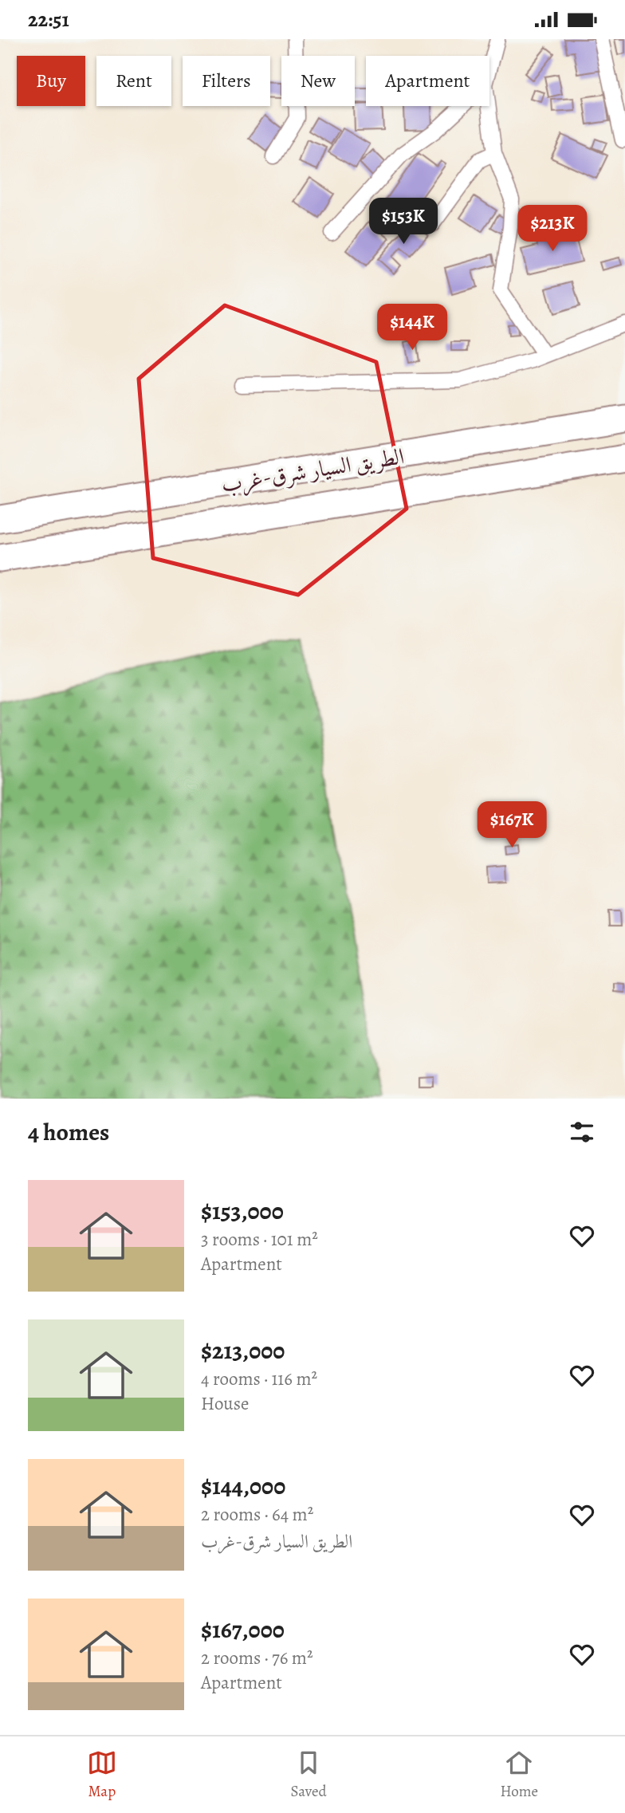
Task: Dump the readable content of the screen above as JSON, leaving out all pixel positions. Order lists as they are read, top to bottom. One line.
{"streets":{"highway":["الطريق السيار شرق-غرب"]},"page":{"status":"22:51","chip":["Buy","Rent","Filters","New","Apartment"],"price":["$153K","$213K","$144K","$167K"],"heading":"4 homes","list":[{"name":"$153,000","note":"3 rooms · 101 m² · Apartment"},{"name":"$213,000","note":"4 rooms · 116 m² · House"},{"name":"$144,000","note":"2 rooms · 64 m² · الطريق السيار شرق-غرب"},{"name":"$167,000","note":"2 rooms · 76 m² · Apartment"}],"tabs":["Map","Saved","Home"]}}
